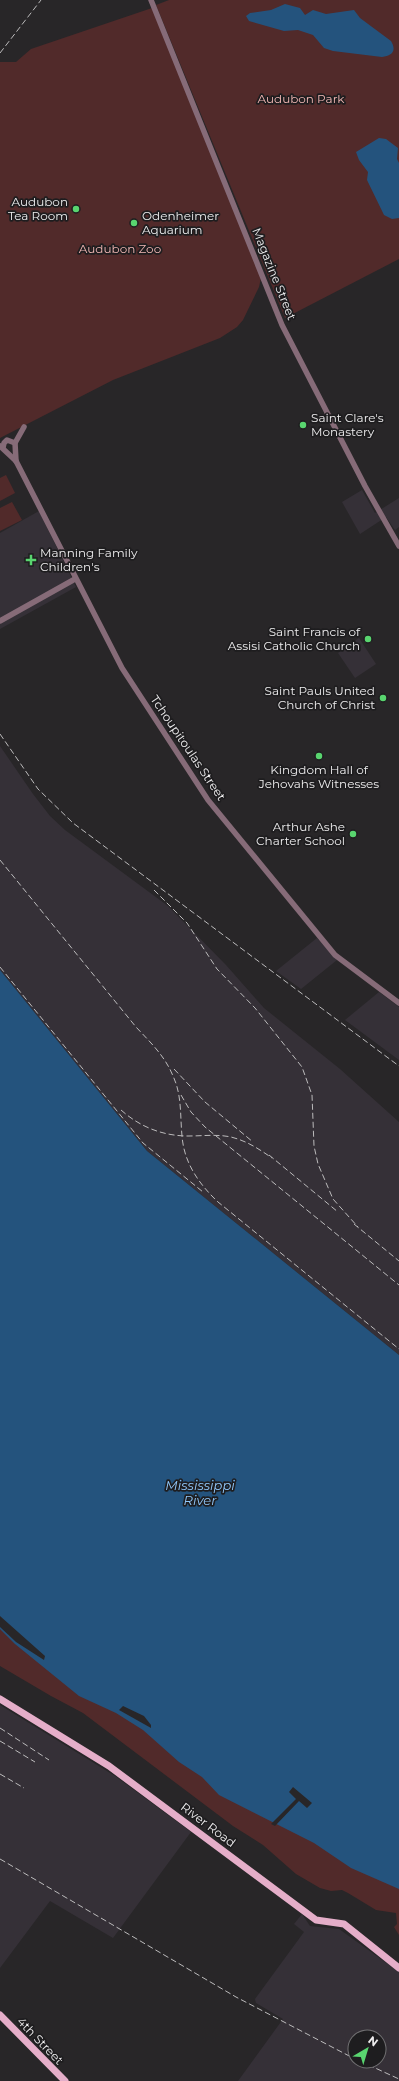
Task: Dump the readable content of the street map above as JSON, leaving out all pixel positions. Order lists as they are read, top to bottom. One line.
{"streets":{"main road":["River Road","4th Street"],"street":["Magazine Street","Tchoupitoulas Street"]},"water":["Mississippi River"],"parks":["Audubon Park","Audubon Zoo"],"places":{"other":["Audubon Tea Room","Odenheimer Aquarium","Saint Clare's Monastery","Saint Francis of Assisi Catholic Church","Saint Pauls United Church of Christ","Kingdom Hall of Jehovahs Witnesses","Arthur Ashe Charter School"],"health":["Manning Family Children's"]},"north":"top right"}
